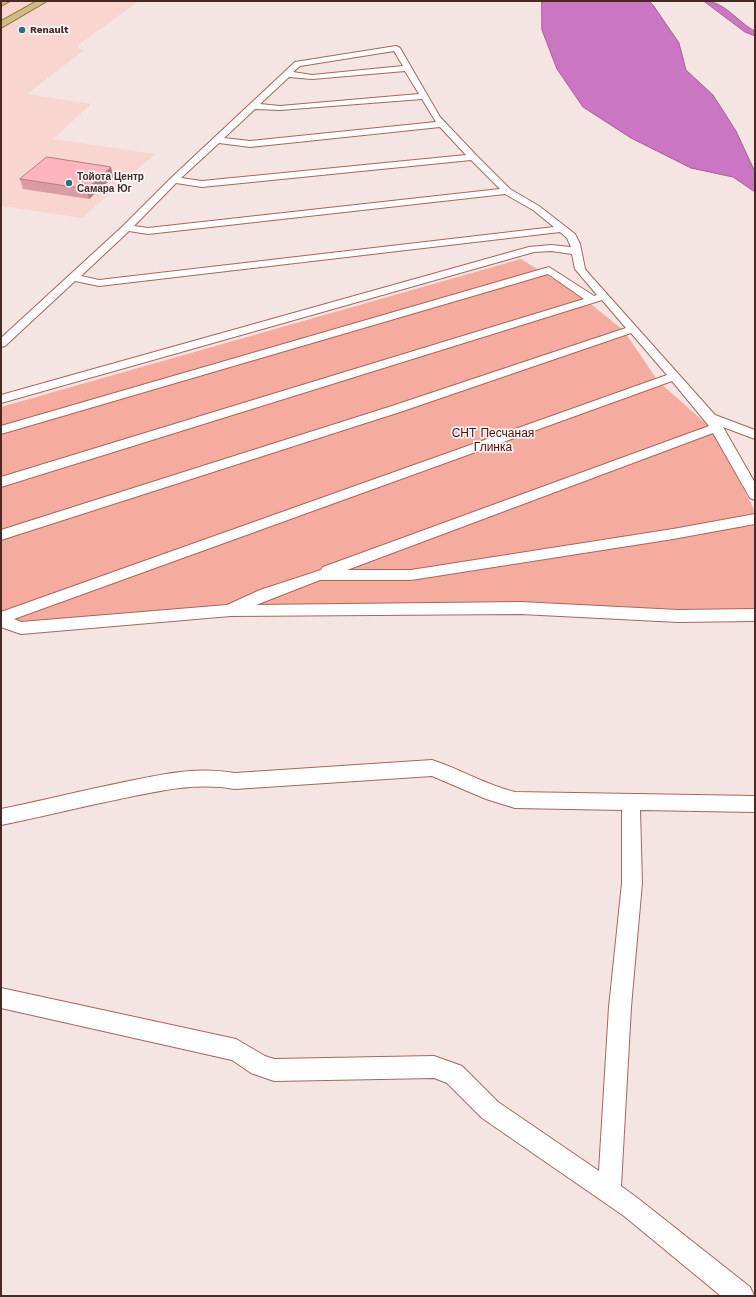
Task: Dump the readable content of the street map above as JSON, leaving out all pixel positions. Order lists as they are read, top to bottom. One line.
{"parks":["СНТ Песчаная Глинка"],"places":["Renault","Тойота Центр Самара Юг"]}
